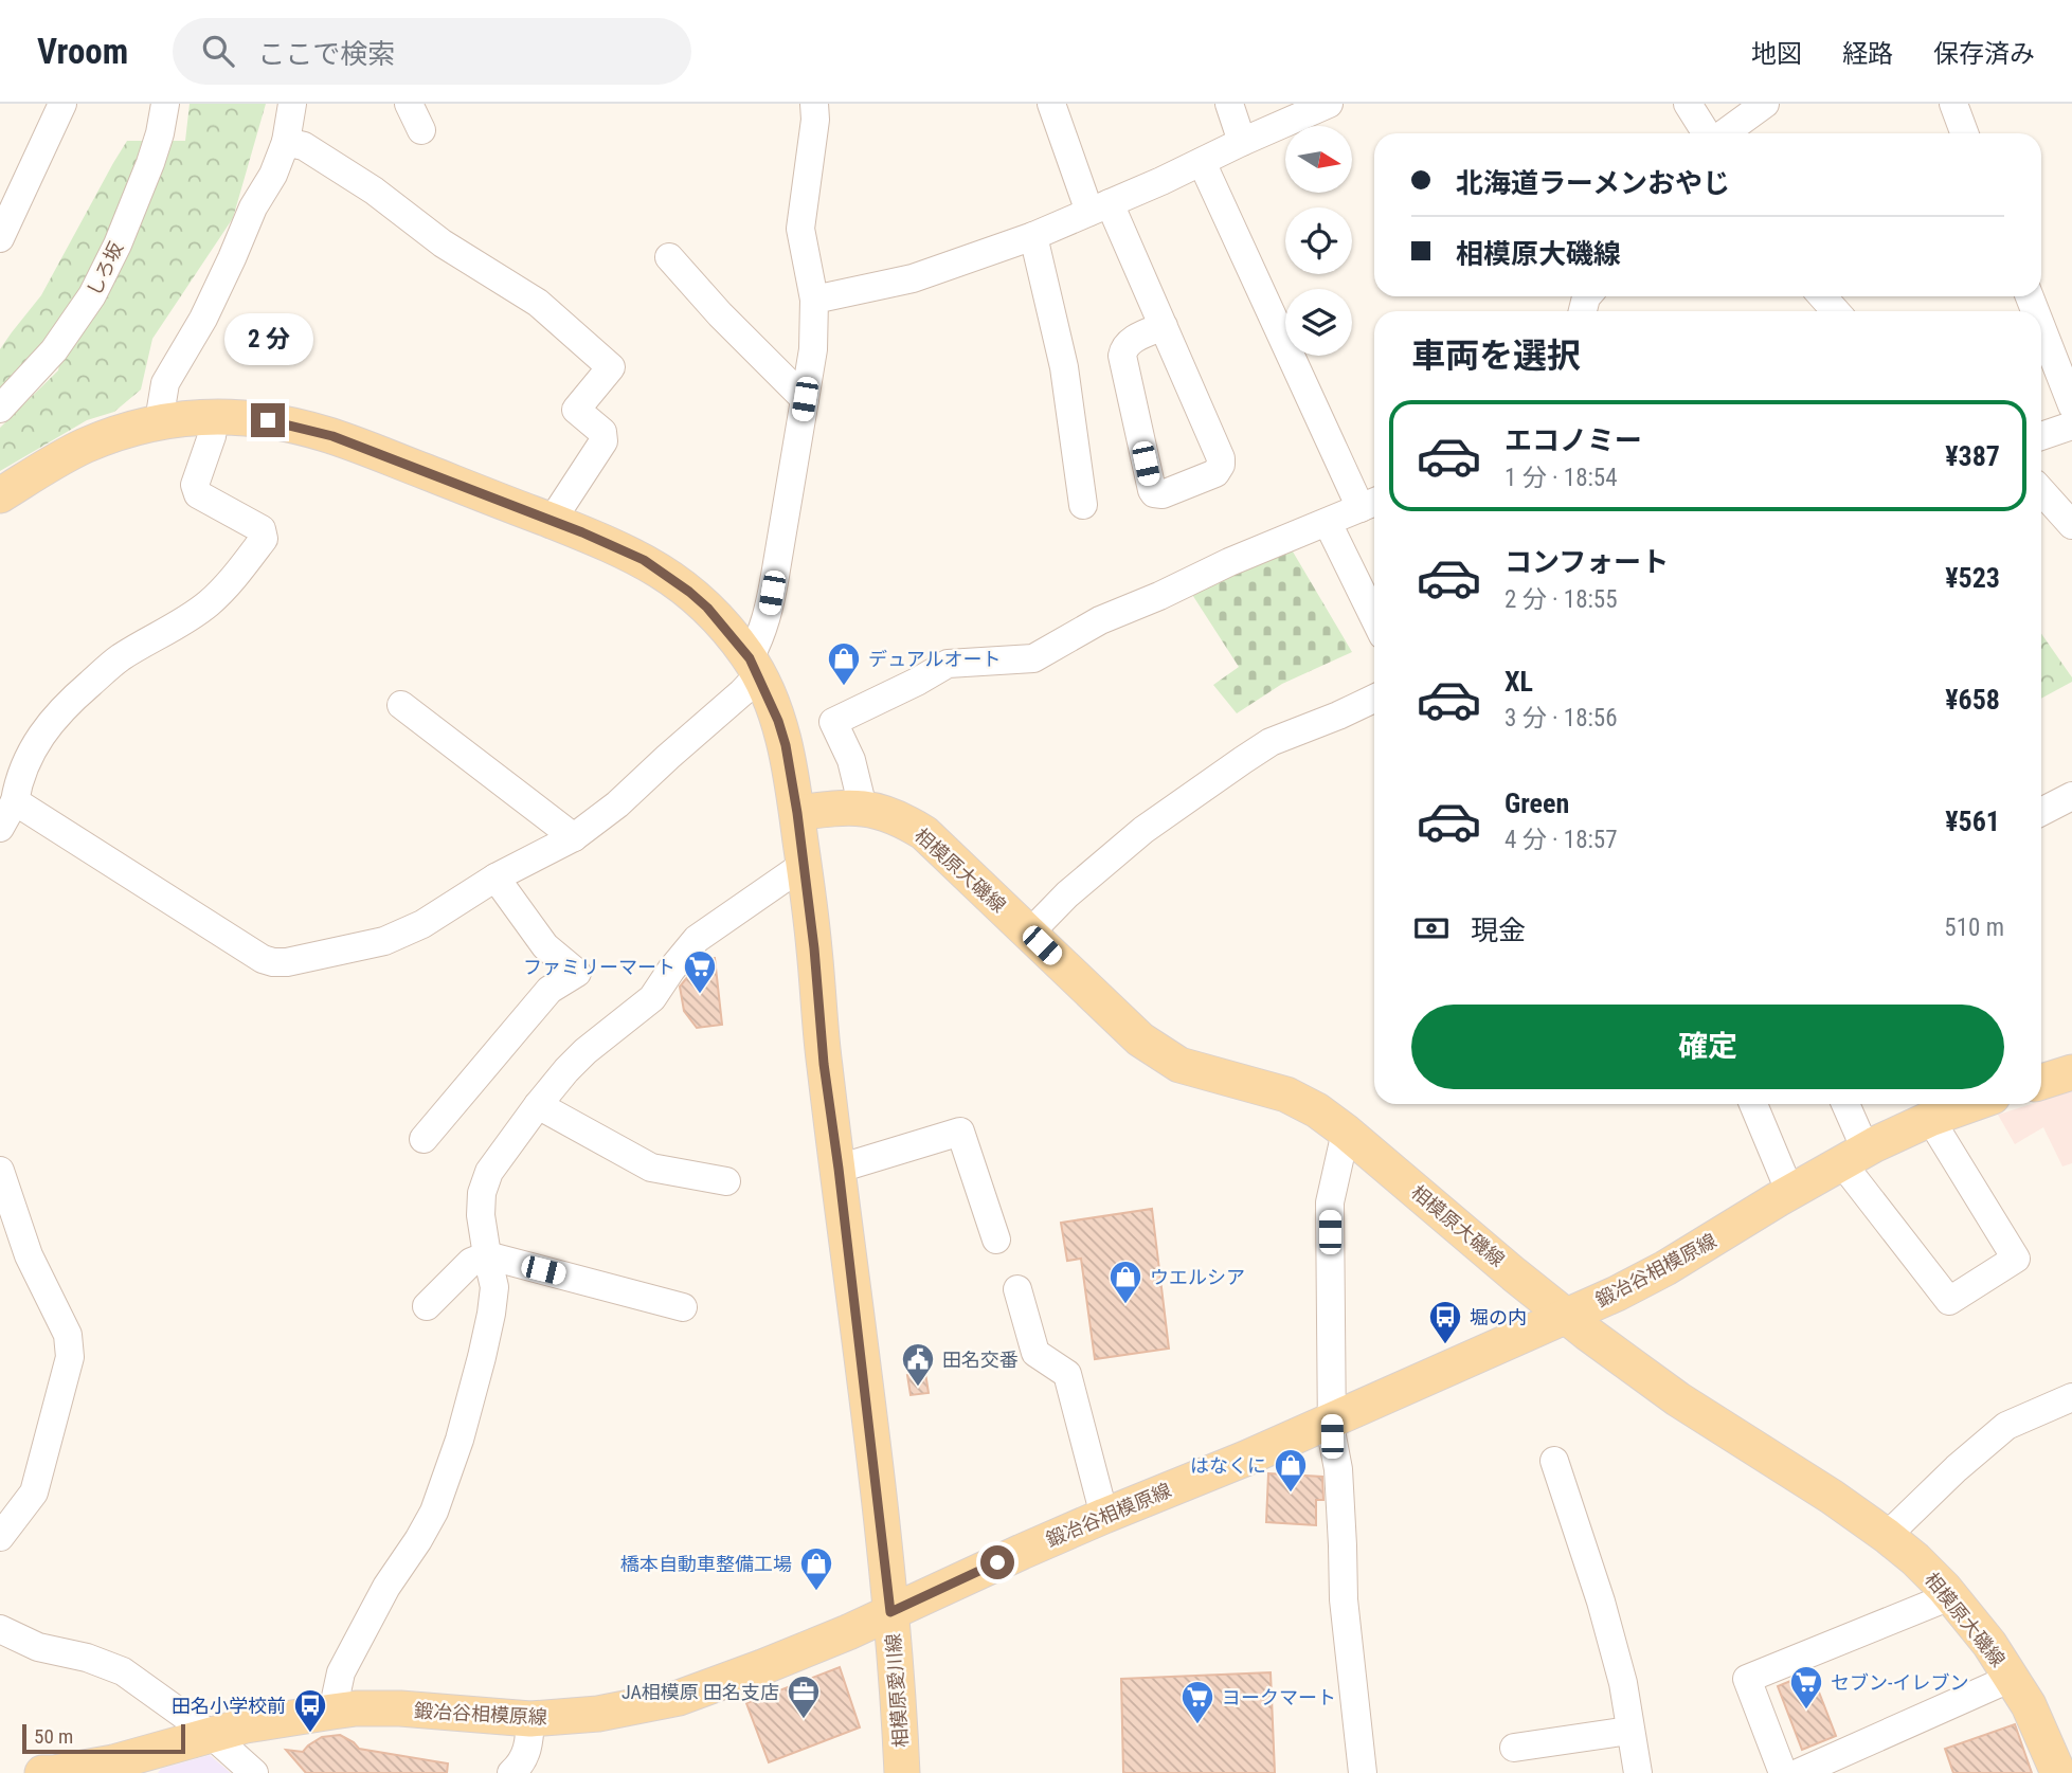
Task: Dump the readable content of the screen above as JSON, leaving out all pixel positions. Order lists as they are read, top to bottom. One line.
{"streets":{"main road":["相模原大磯線","鍛冶谷相模原線","相模原愛川線"],"street":["しろ坂"]},"crossings":[["相模原大磯線","鍛冶谷相模原線"],["相模原大磯線","相模原愛川線"],["鍛冶谷相模原線","相模原愛川線"]],"places":{"shop":["デュアルオート","ウエルシア","はなくに","橋本自動車整備工場"],"supermarket":["ファミリーマート","セブン-イレブン","ヨークマート"],"bus stop":["堀の内","田名小学校前"],"public building":["田名交番"],"office":["JA相模原 田名支店"]},"scale_bar":"50 m","north":"right","page":{"header":"Vroom","search":"ここで検索","nav":["地図","経路","保存済み"],"banner":["北海道ラーメンおやじ","相模原大磯線"],"heading":"車両を選択","bubble":"2 分","list":[{"name":"エコノミー","note":"1 分 · 18:54","value":"¥387"},{"name":"コンフォート","note":"2 分 · 18:55","value":"¥523"},{"name":"XL","note":"3 分 · 18:56","value":"¥658"},{"name":"Green","note":"4 分 · 18:57","value":"¥561"}],"pay":["現金","510 m"],"buttons":"確定","scale":"50 m"}}
